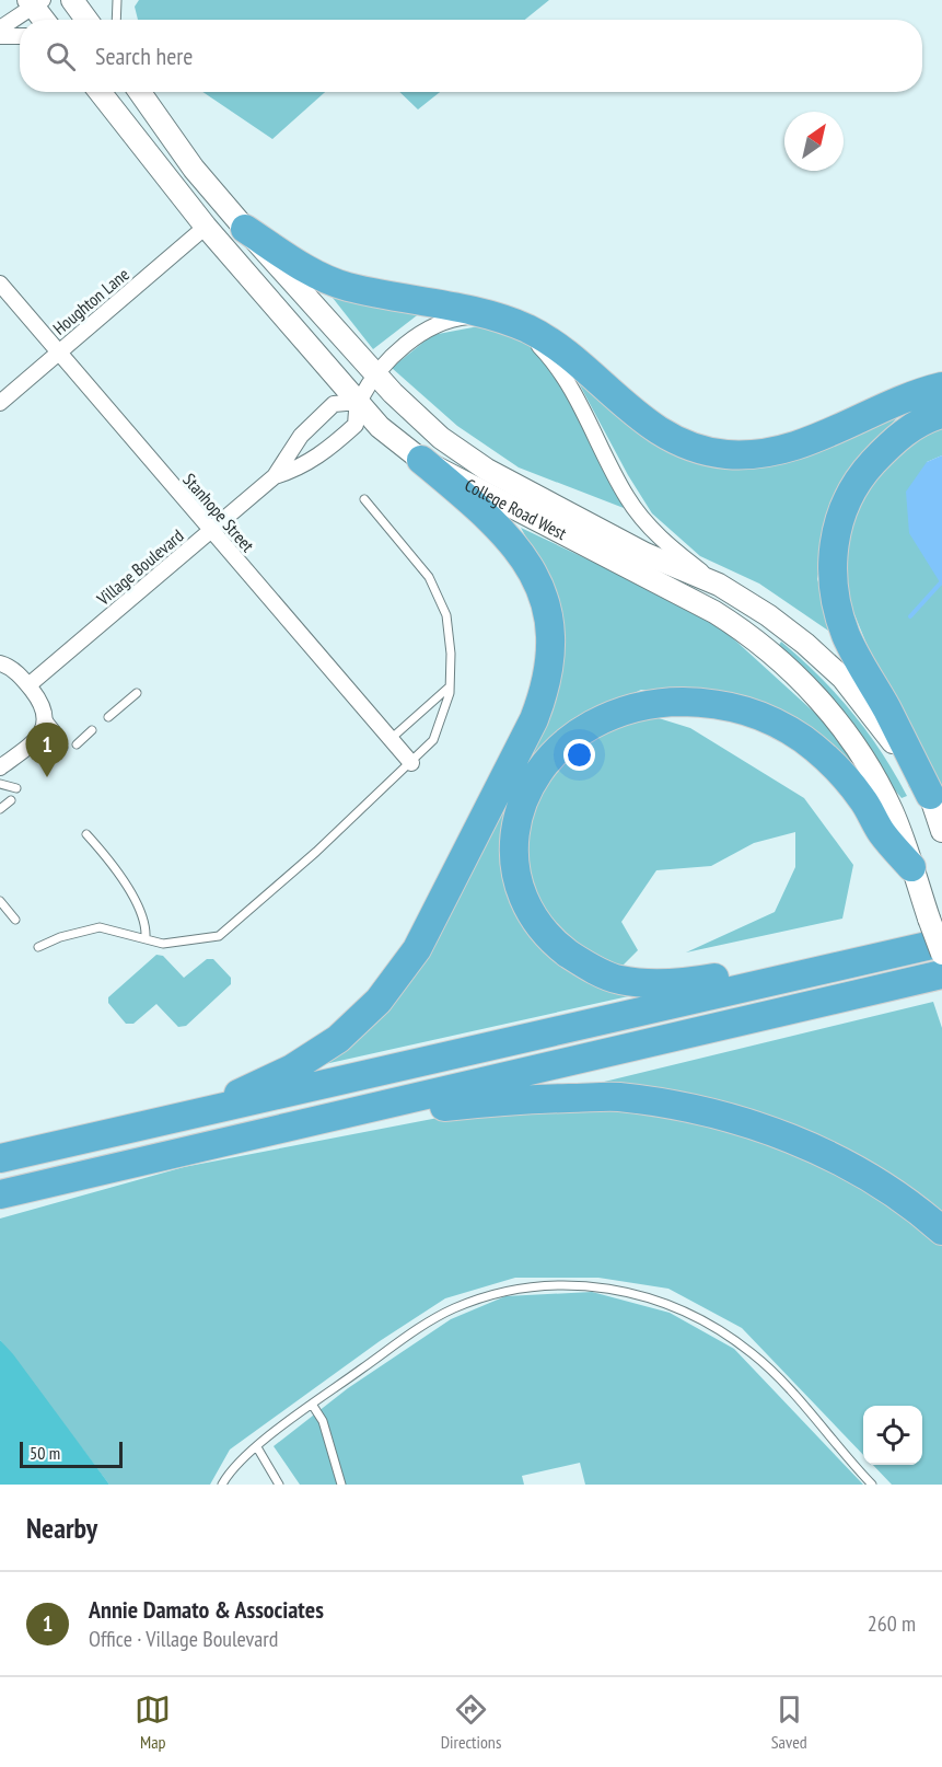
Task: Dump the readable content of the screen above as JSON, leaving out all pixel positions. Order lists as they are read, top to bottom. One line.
{"streets":{"street":["Houghton Lane","College Road West","Stanhope Street","Village Boulevard"]},"crossings":[["Houghton Lane","College Road West"],["Houghton Lane","Stanhope Street"],["College Road West","Village Boulevard"],["Stanhope Street","Village Boulevard"]],"scale_bar":"50 m","north":"top right","page":{"search":"Search here","pins":"1","scale":"50 m","heading":"Nearby","list":[{"mark":"1","name":"Annie Damato & Associates","note":"Office · Village Boulevard","value":"260 m"}],"nav":["Map","Directions","Saved"]}}
